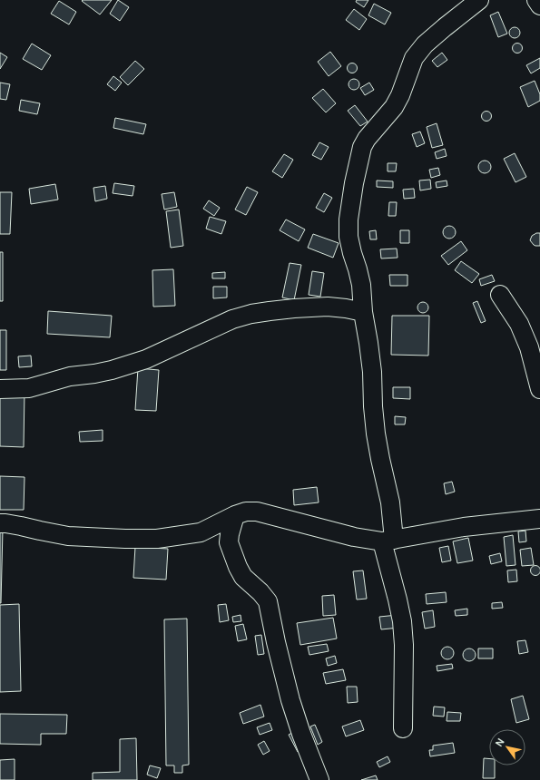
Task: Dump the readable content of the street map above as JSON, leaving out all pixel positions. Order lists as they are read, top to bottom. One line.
{"north":"top left"}
